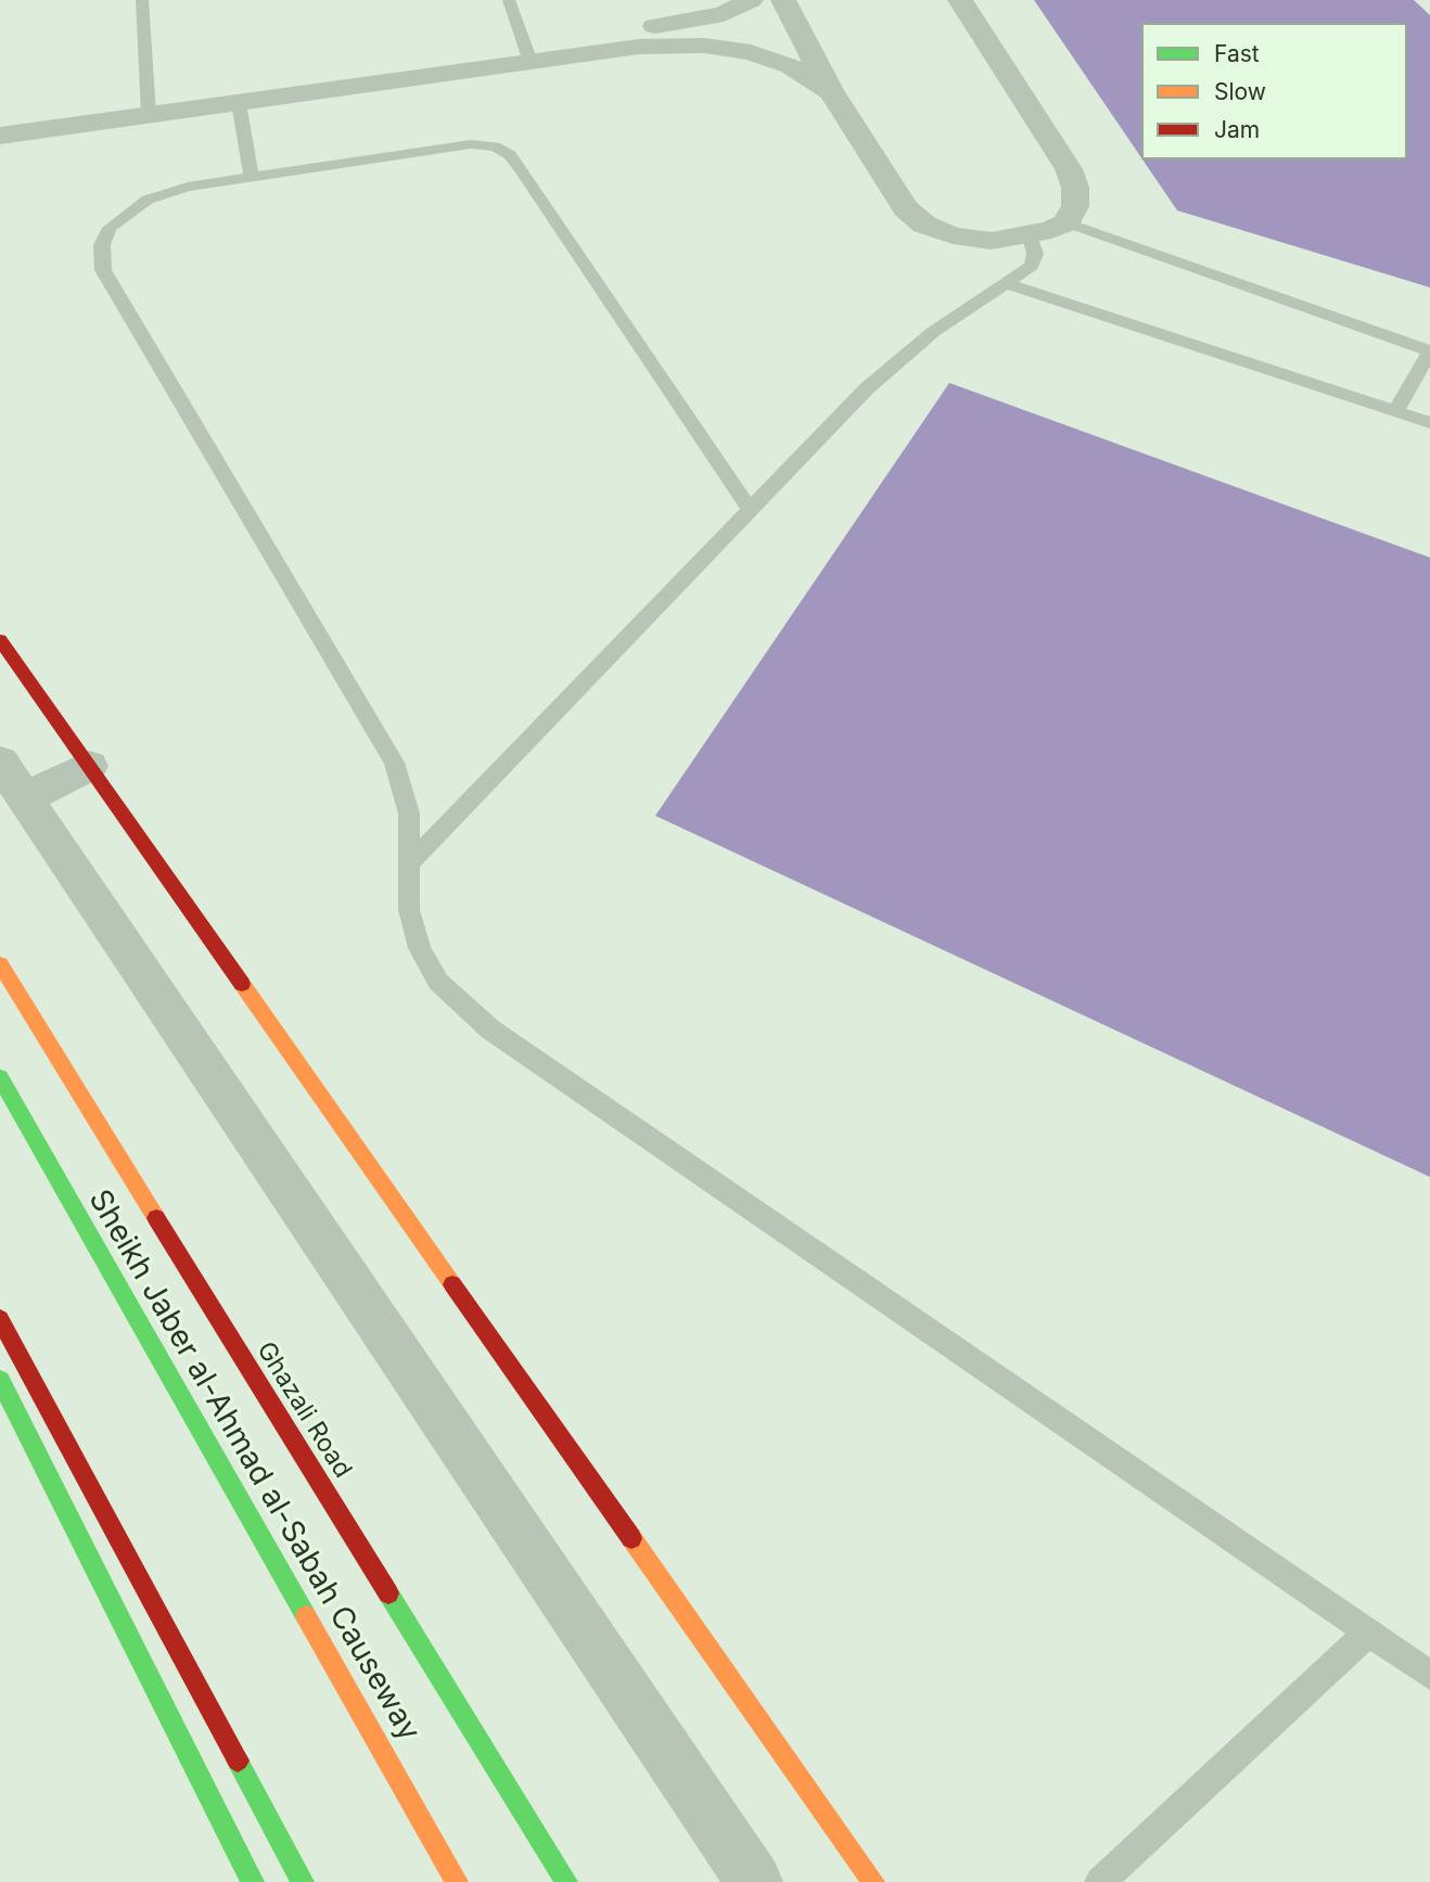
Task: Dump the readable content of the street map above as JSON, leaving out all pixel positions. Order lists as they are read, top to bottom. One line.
{"streets":{"main road":["Ghazali Road","Sheikh Jaber al-Ahmad al-Sabah Causeway"]},"legend":["Fast","Slow","Jam"]}
